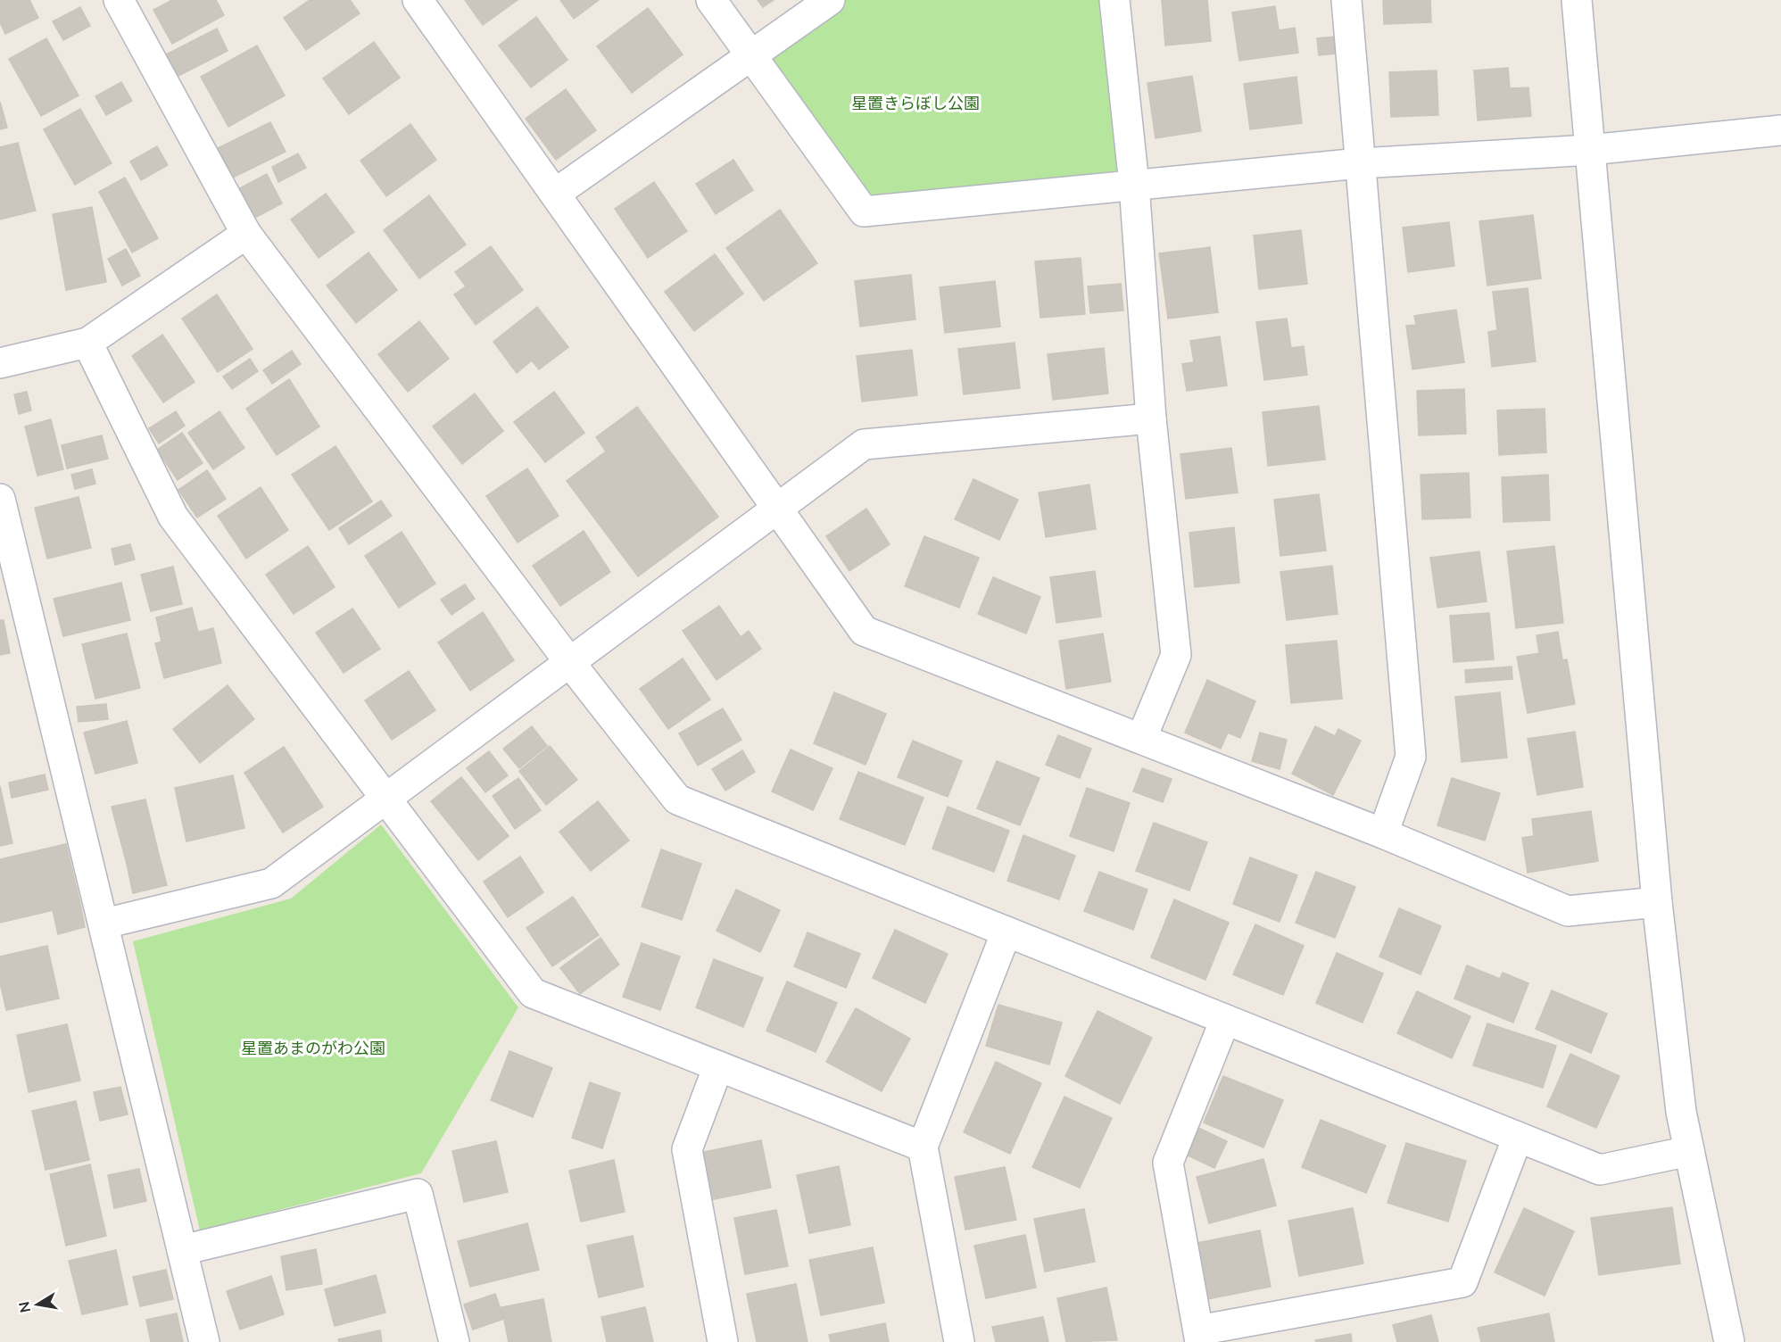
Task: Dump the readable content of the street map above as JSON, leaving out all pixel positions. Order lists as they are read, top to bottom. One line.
{"parks":["星置きらぼし公園","星置あまのがわ公園"],"north":"left"}
